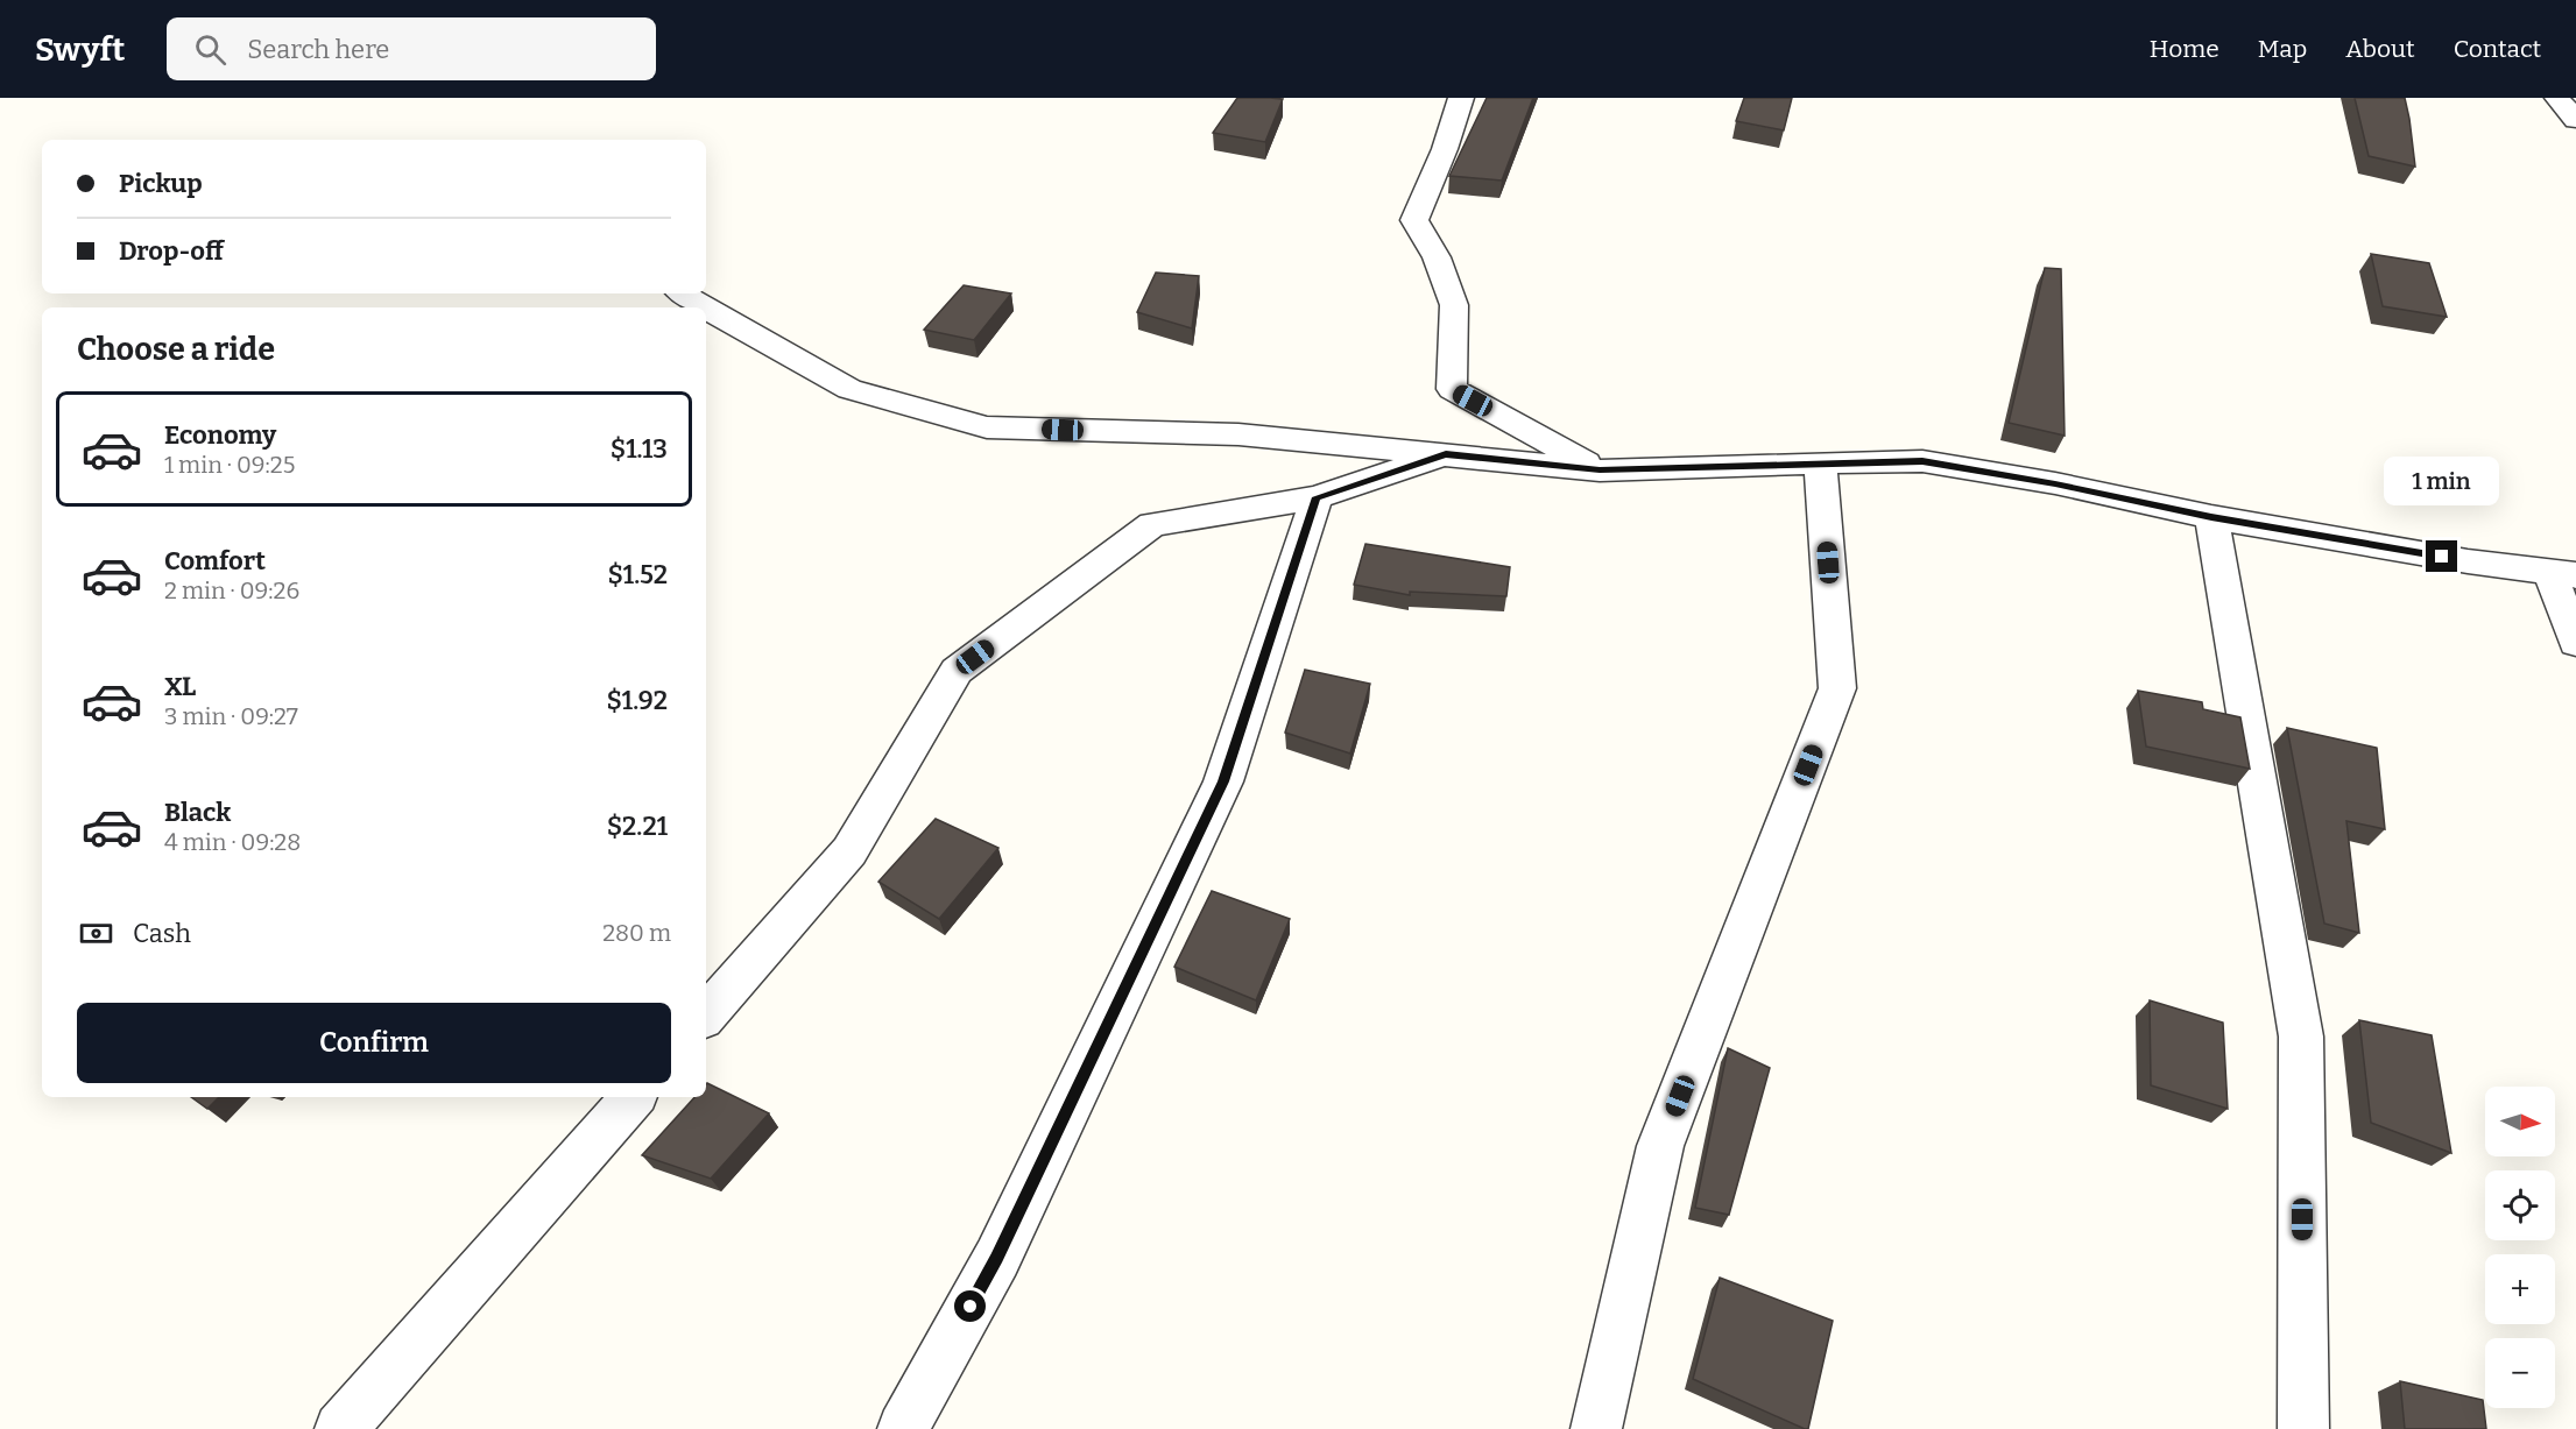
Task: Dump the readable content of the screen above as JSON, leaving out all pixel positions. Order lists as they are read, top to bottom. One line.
{"north":"right","page":{"header":"Swyft","search":"Search here","nav":["Home","Map","About","Contact"],"banner":["Pickup","Drop-off"],"heading":"Choose a ride","list":[{"name":"Economy","note":"1 min · 09:25","value":"$1.13"},{"name":"Comfort","note":"2 min · 09:26","value":"$1.52"},{"name":"XL","note":"3 min · 09:27","value":"$1.92"},{"name":"Black","note":"4 min · 09:28","value":"$2.21"}],"bubble":"1 min","pay":["Cash","280 m"],"buttons":"Confirm","map_buttons":["+","−"]}}
